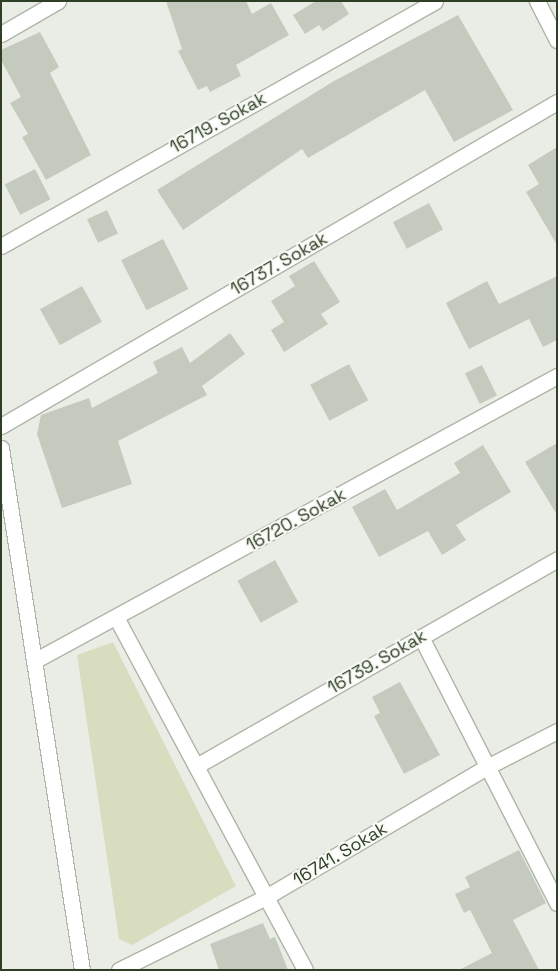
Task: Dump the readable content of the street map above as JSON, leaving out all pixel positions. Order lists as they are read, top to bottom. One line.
{"streets":{"street":["16719. Sokak","16737. Sokak","16720. Sokak","16739. Sokak","16741. Sokak"]}}
